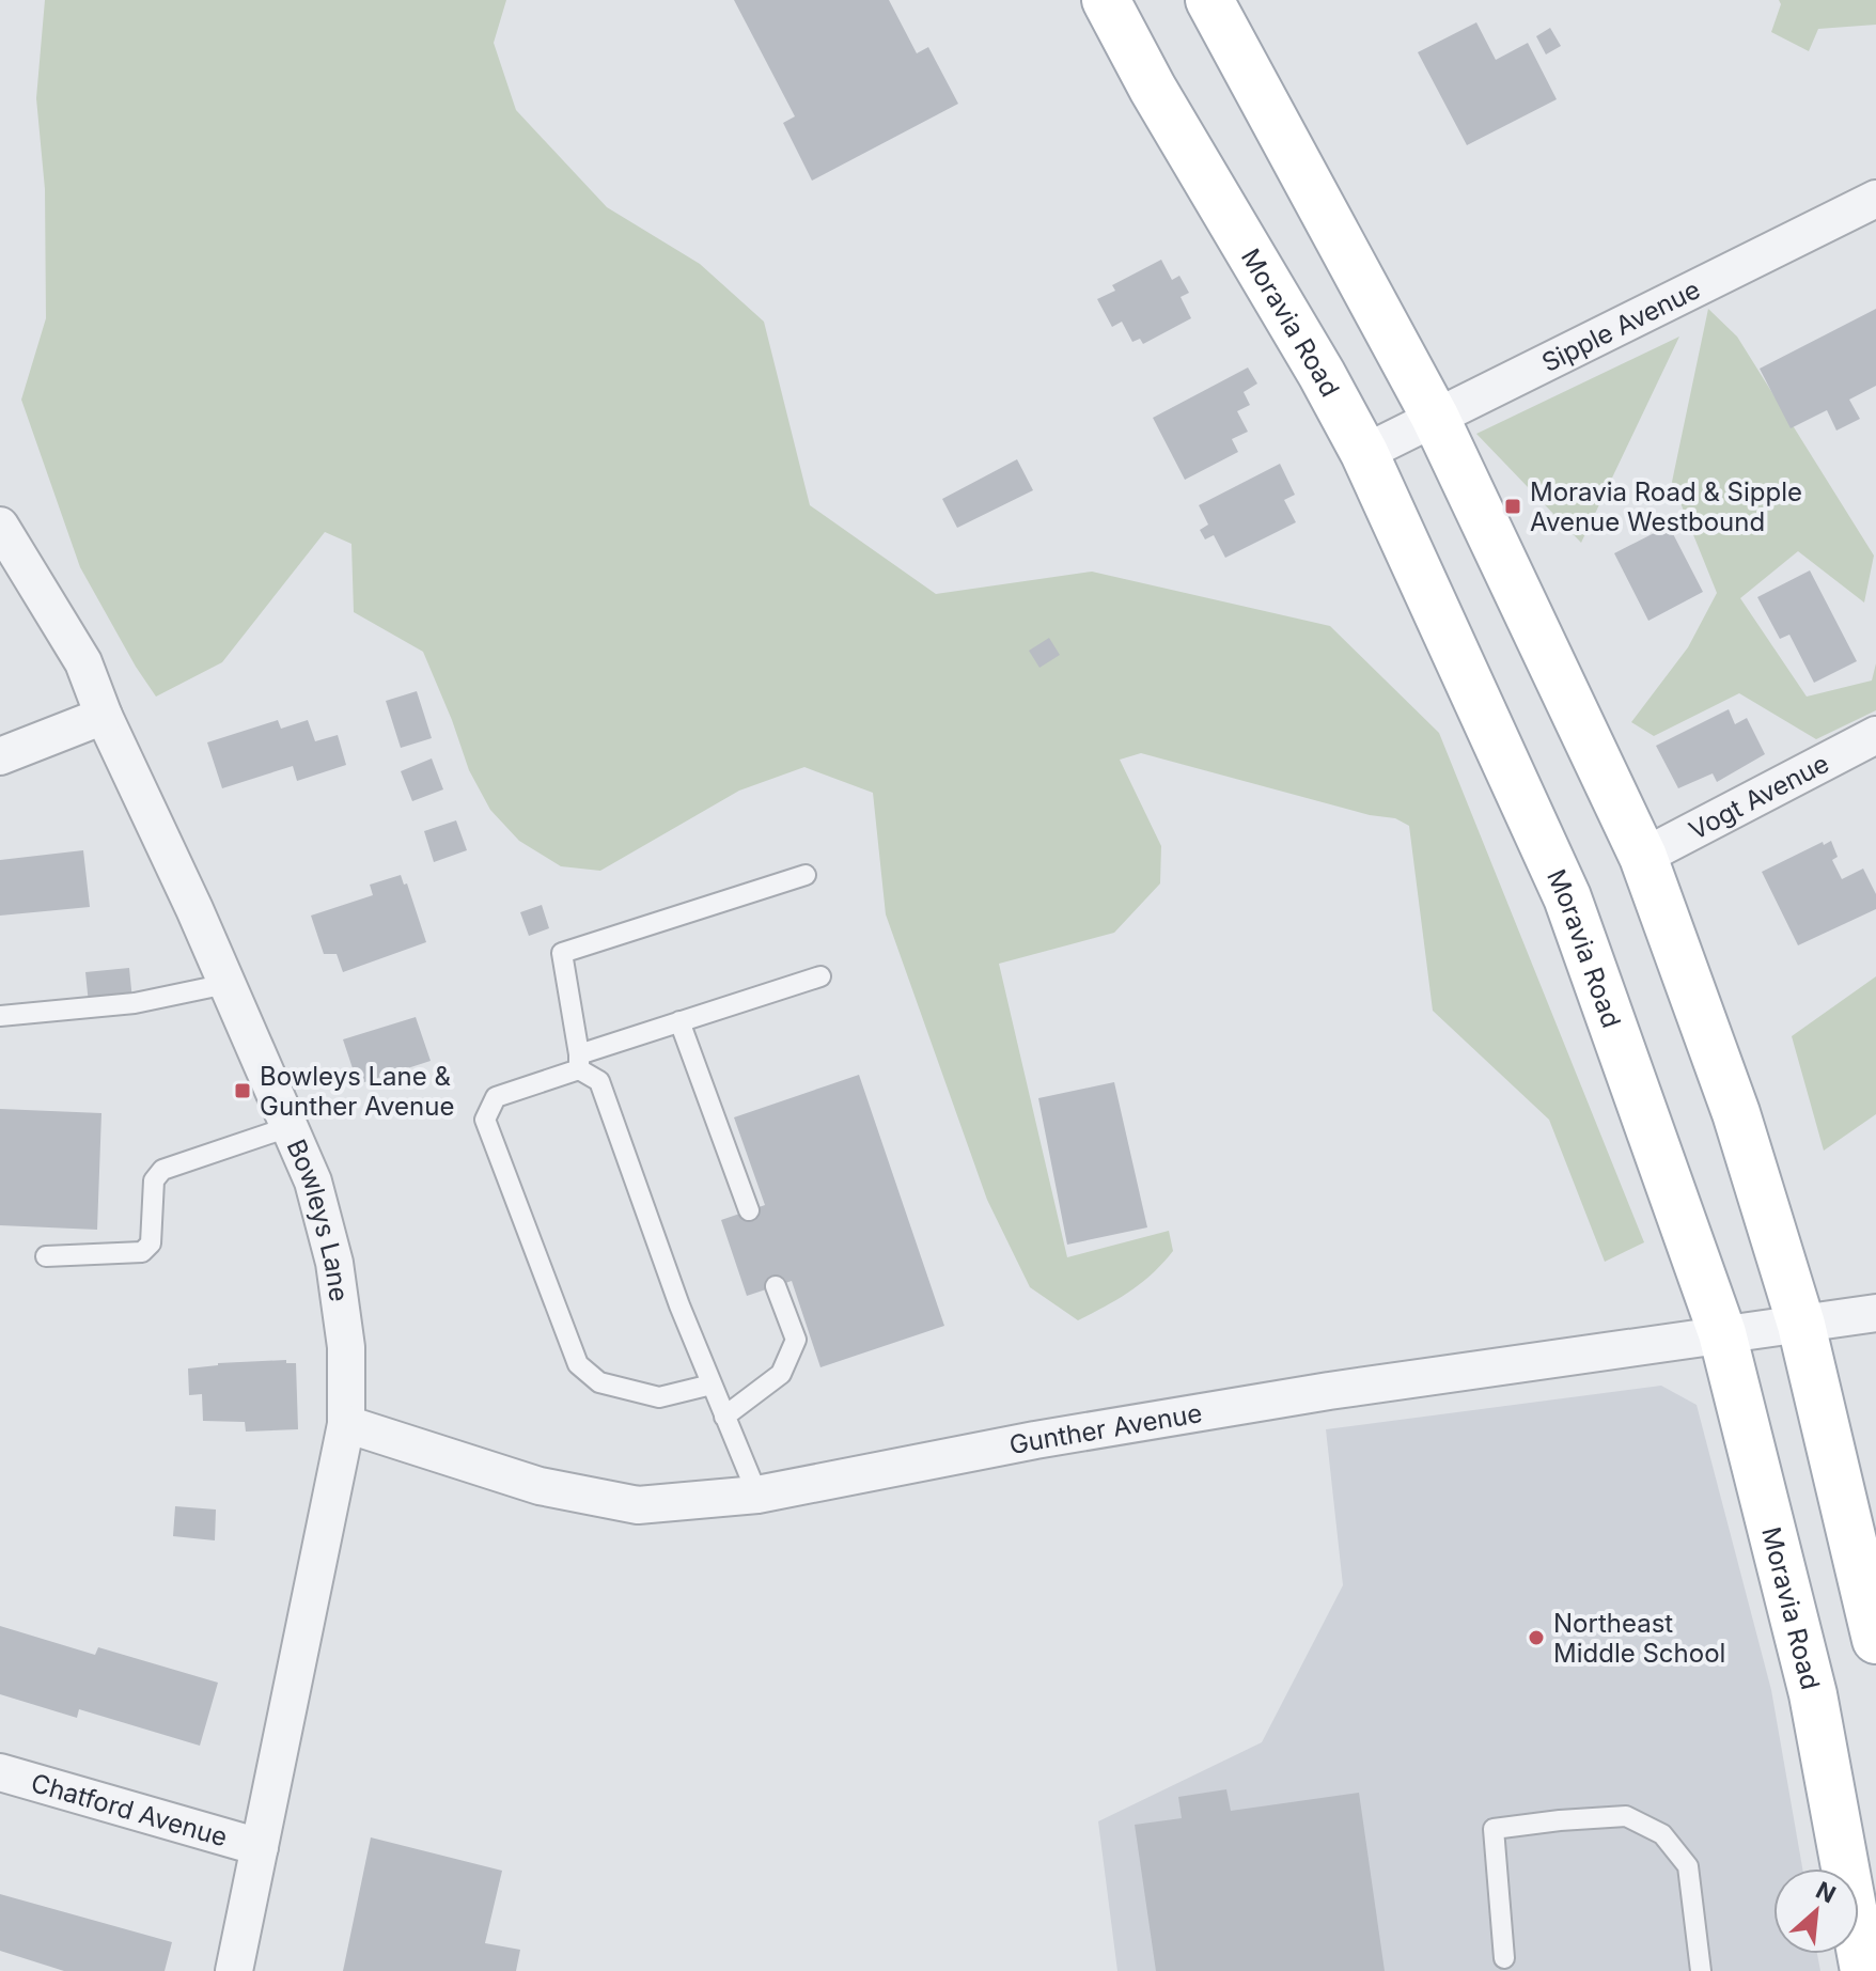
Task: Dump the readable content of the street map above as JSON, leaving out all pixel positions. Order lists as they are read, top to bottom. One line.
{"streets":{"main road":["Moravia Road"],"street":["Sipple Avenue","Vogt Avenue","Bowleys Lane","Gunther Avenue","Chatford Avenue"]},"crossings":[["Moravia Road","Sipple Avenue"],["Moravia Road","Gunther Avenue"],["Bowleys Lane","Gunther Avenue"],["Bowleys Lane","Chatford Avenue"]],"places":{"transit":["Moravia Road & Sipple Avenue Westbound","Bowleys Lane & Gunther Avenue"],"other":["Northeast Middle School"]},"north":"top right"}
